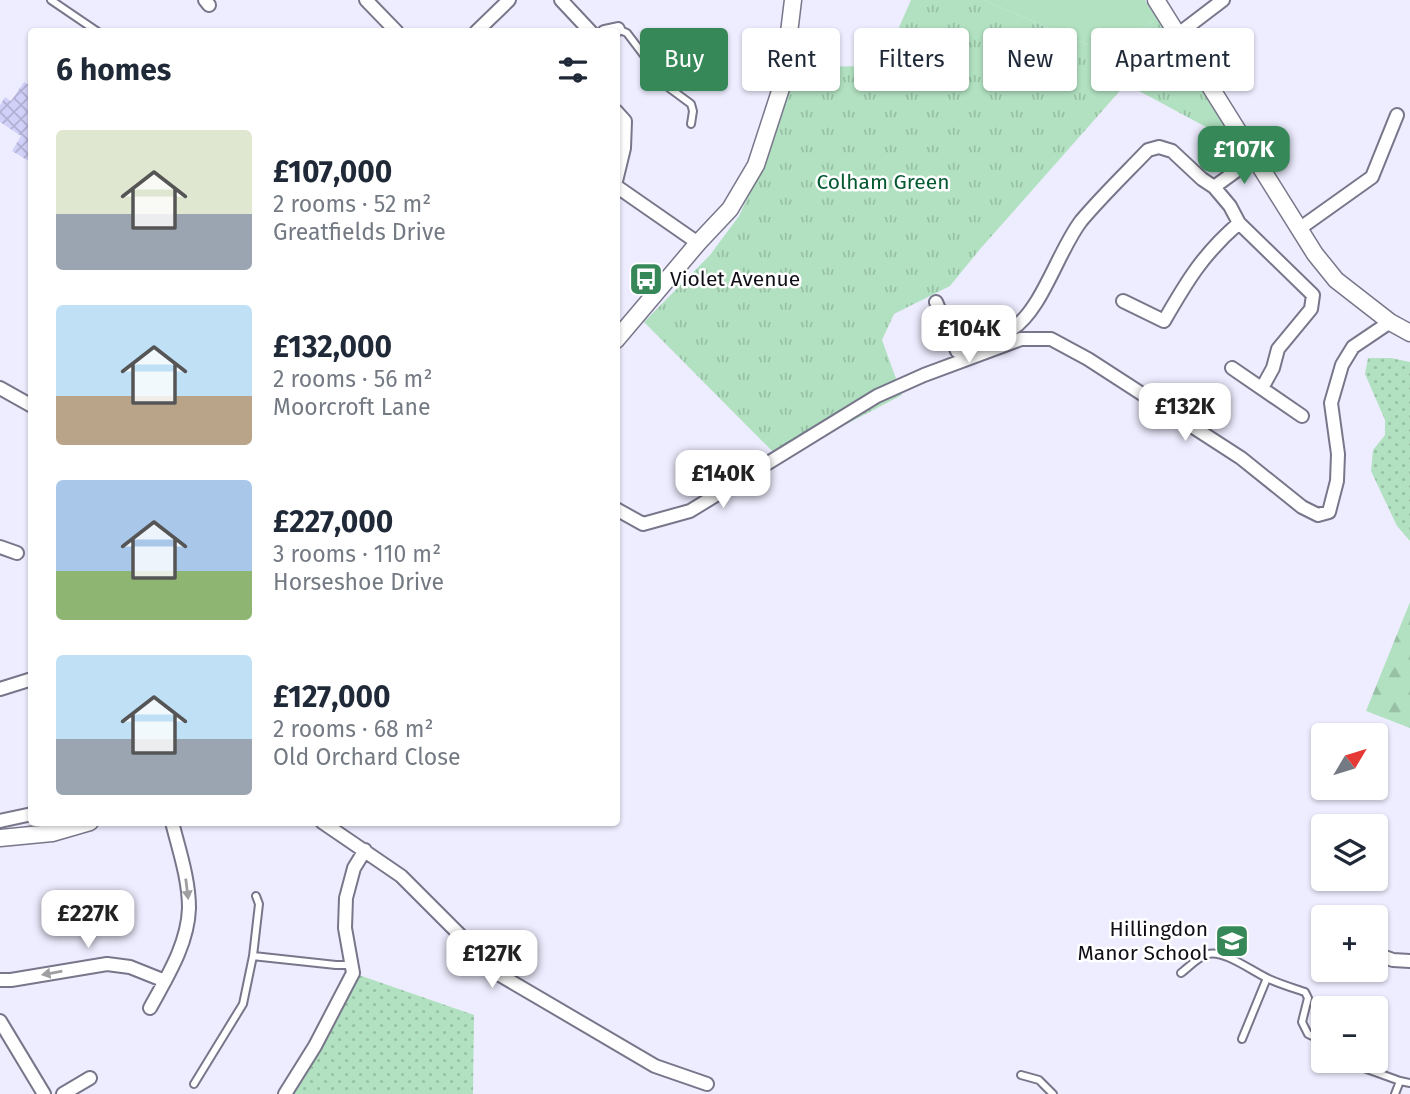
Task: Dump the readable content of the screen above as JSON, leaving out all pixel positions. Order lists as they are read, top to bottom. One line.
{"parks":["Colham Green"],"places":{"bus stop":["Violet Avenue"],"school or university":["Hillingdon Manor School"]},"north":"top right","page":{"chip":["Buy","Rent","Filters","New","Apartment"],"heading":"6 homes","list":[{"name":"£107,000","note":"2 rooms · 52 m² · Greatfields Drive"},{"name":"£132,000","note":"2 rooms · 56 m² · Moorcroft Lane"},{"name":"£227,000","note":"3 rooms · 110 m² · Horseshoe Drive"},{"name":"£127,000","note":"2 rooms · 68 m² · Old Orchard Close"}],"price":["£107K","£104K","£132K","£140K","£227K","£127K"],"map_buttons":["+","−"]}}
